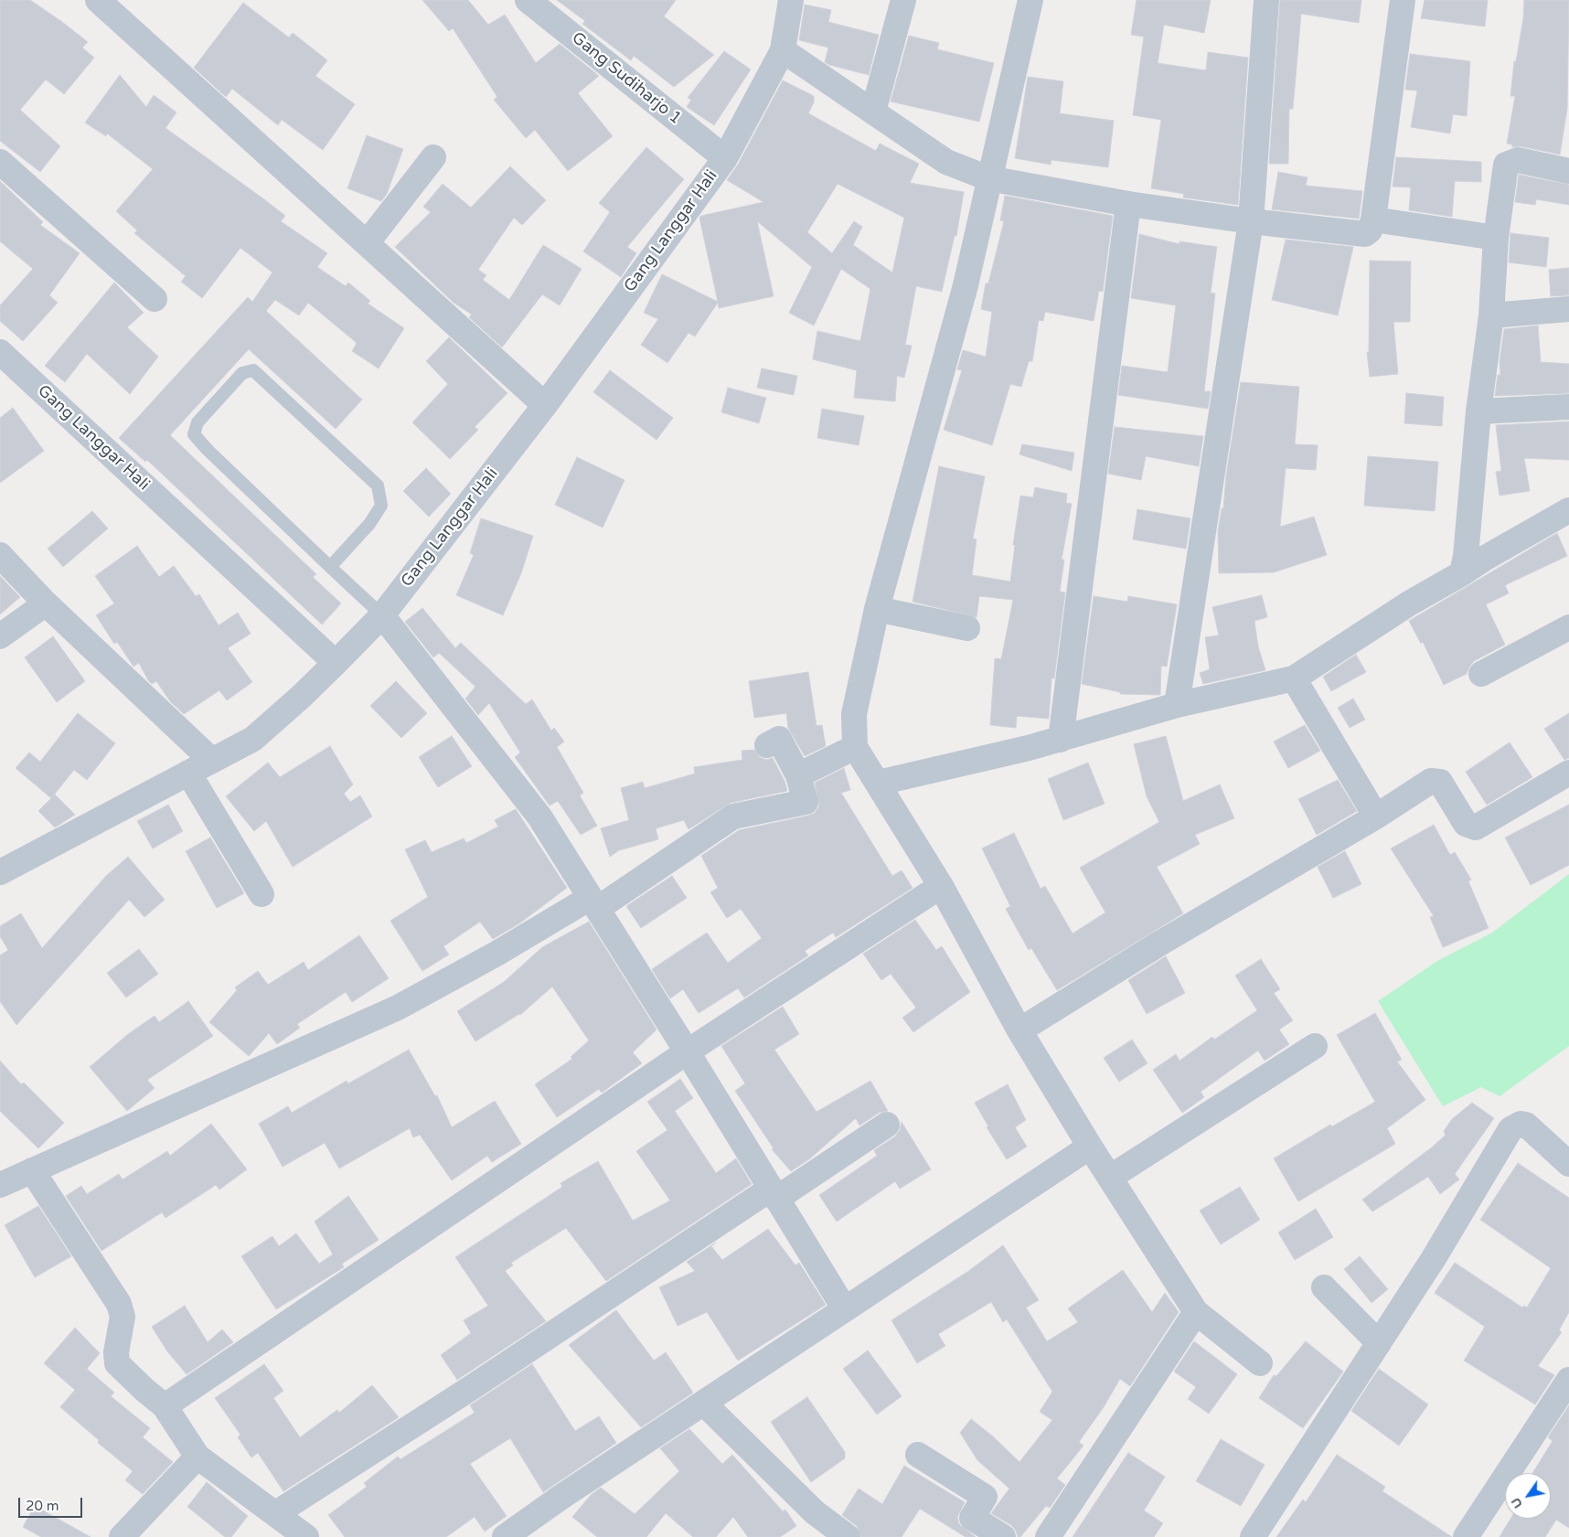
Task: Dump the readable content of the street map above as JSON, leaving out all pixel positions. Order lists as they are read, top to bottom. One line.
{"streets":{"street":["Gang Sudiharjo 1","Gang Langgar Hali"]},"crossings":[["Gang Sudiharjo 1","Gang Langgar Hali"]],"scale_bar":"20 m","north":"bottom left"}
